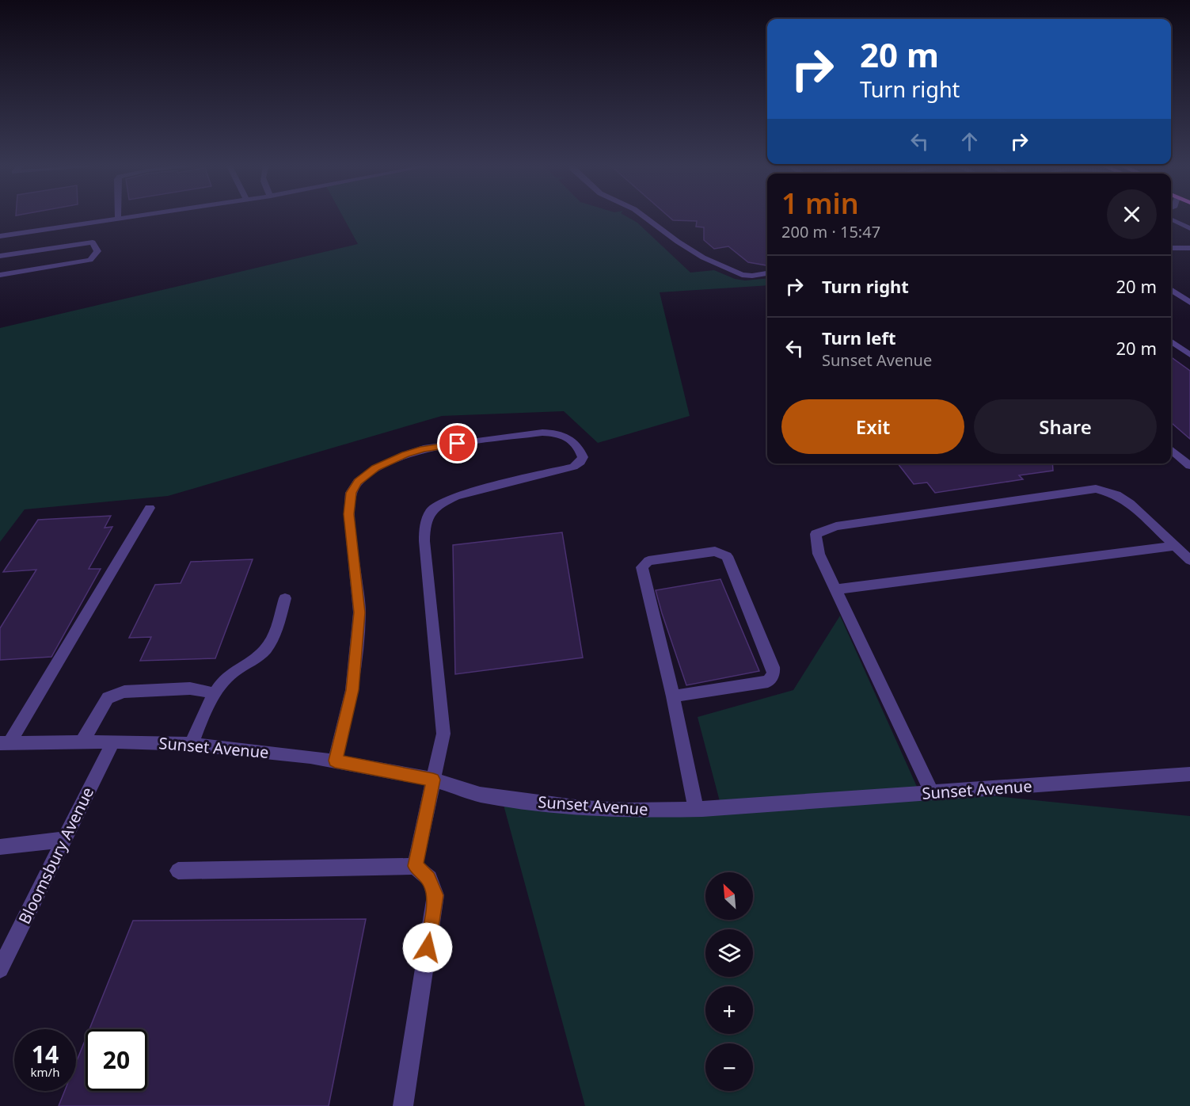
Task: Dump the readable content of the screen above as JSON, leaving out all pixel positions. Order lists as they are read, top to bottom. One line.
{"streets":{"street":["Sunset Avenue","Bloomsbury Avenue"]},"crossings":[["Sunset Avenue","Bloomsbury Avenue"]],"north":"top left","page":{"turn":["20 m","Turn right"],"heading":["1 min","200 m · 15:47"],"list":[{"name":"Turn right","value":"20 m"},{"name":"Turn left","note":"Sunset Avenue","value":"20 m"}],"buttons":["Exit","Share"],"map_buttons":["+","−"],"speed":"14 km/h","limit":"20"}}
